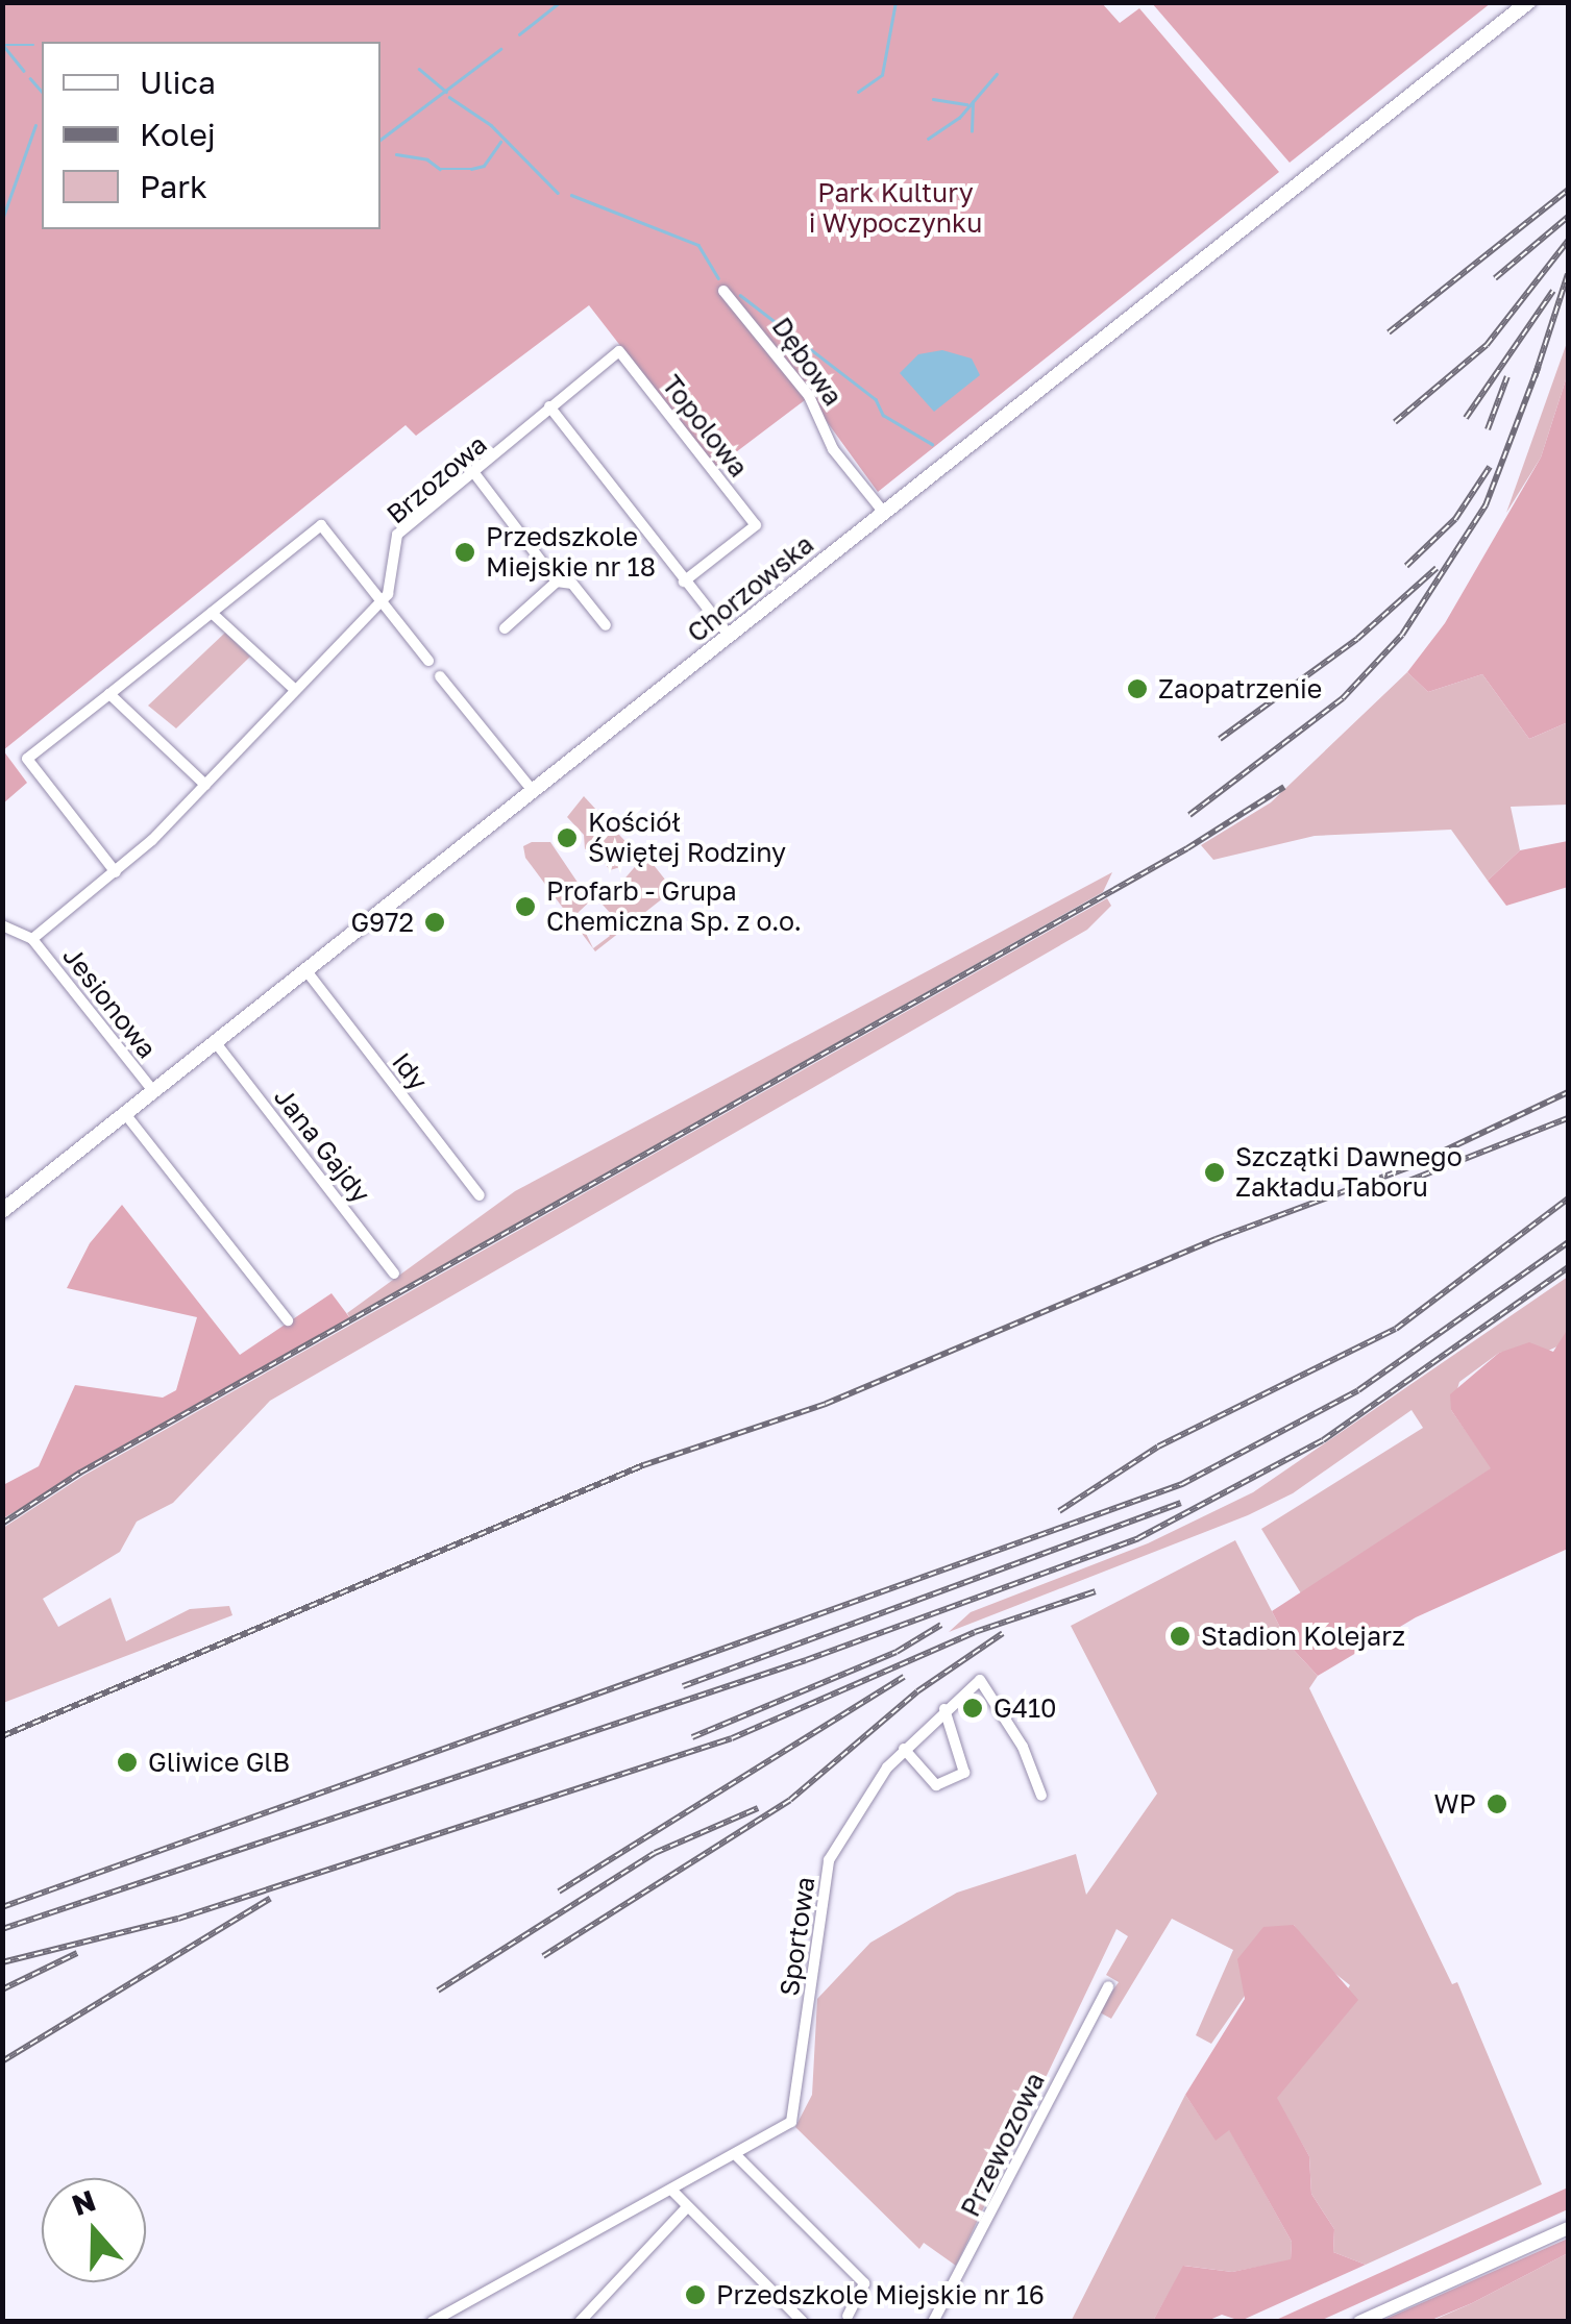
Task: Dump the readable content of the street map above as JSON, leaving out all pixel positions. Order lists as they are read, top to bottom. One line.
{"streets":{"main road":["Chorzowska"],"street":["Dębowa","Topolowa","Brzozowa","Jesionowa","Idy","Jana Gajdy","Sportowa","Przewozowa"]},"crossings":[["Dębowa","Chorzowska"],["Topolowa","Brzozowa"],["Chorzowska","Jesionowa"],["Chorzowska","Idy"],["Chorzowska","Jana Gajdy"]],"parks":["Park Kultury i Wypoczynku"],"places":["Przedszkole Miejskie nr 18","Zaopatrzenie","Kościół Świętej Rodziny","Profarb - Grupa Chemiczna Sp. z o.o.","G972","Szczątki Dawnego Zakładu Taboru","Stadion Kolejarz","G410","Gliwice GlB","WP","Przedszkole Miejskie nr 16"],"legend":["Ulica","Kolej","Park"],"north":"top"}
